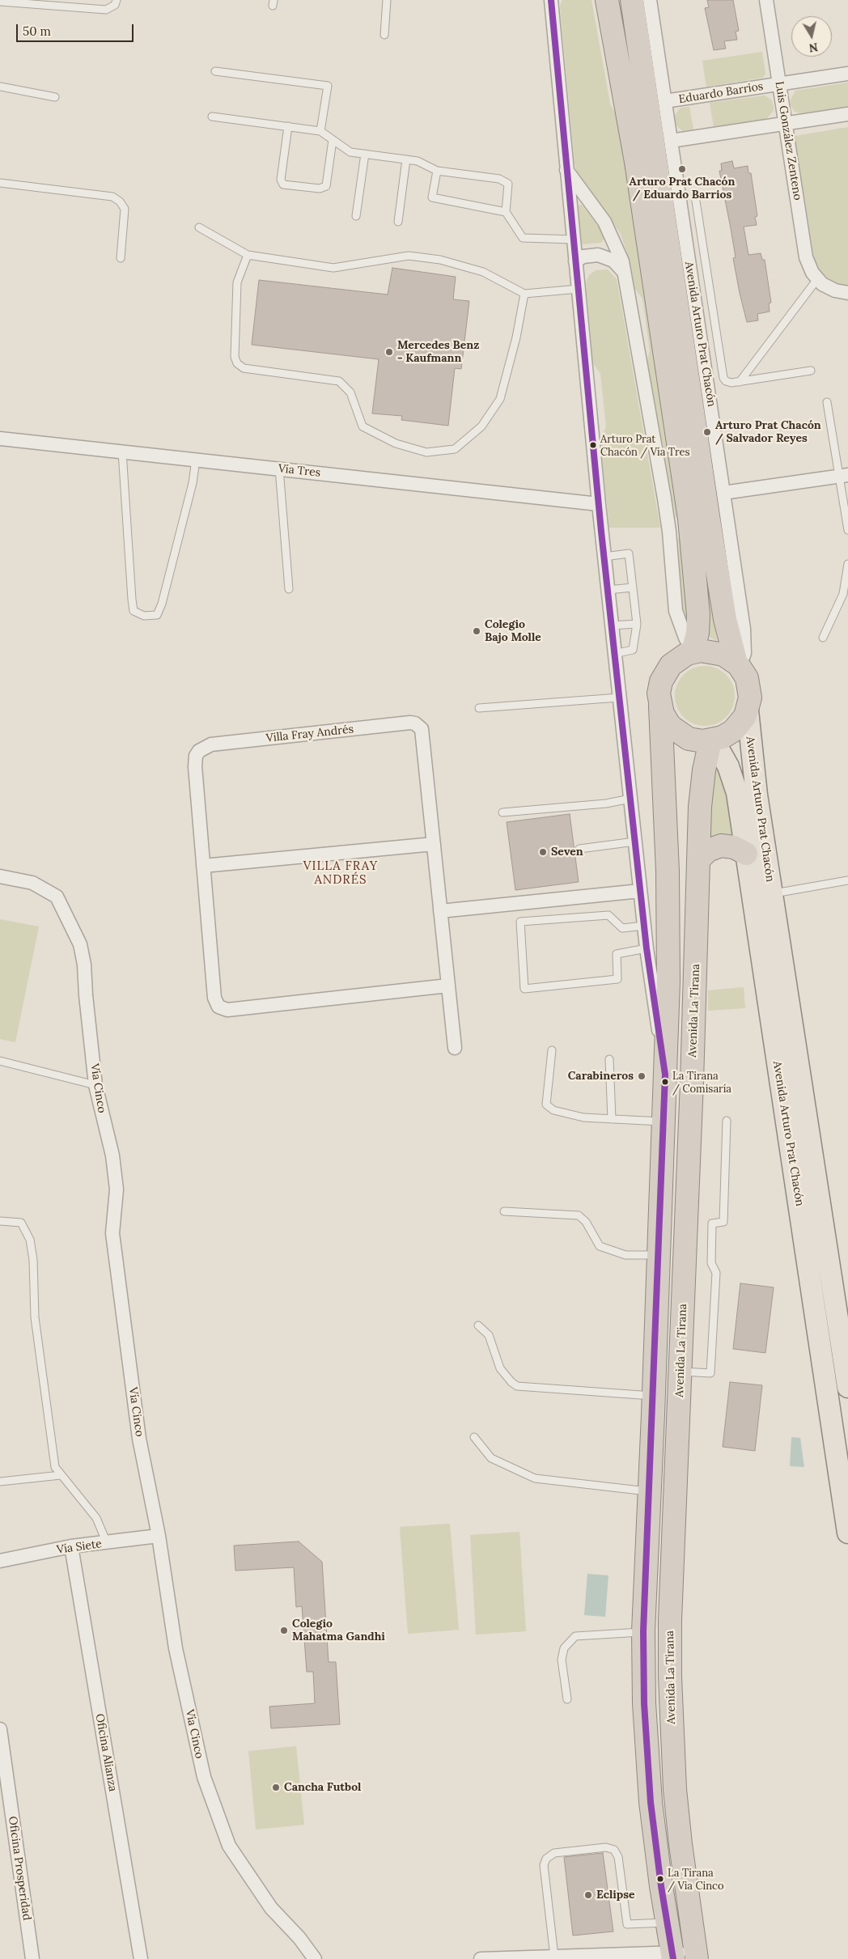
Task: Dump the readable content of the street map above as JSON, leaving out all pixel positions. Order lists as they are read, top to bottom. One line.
{"streets":{"highway":["Avenida Arturo Prat Chacón","Avenida La Tirana"],"street":["Eduardo Barrios","Luis González Zenteno","Vía Tres","Villa Fray Andrés","Vía Cinco","Vía Siete","Oficina Alianza","Oficina Prosperidad"]},"crossings":[["Eduardo Barrios","Luis González Zenteno"],["Eduardo Barrios","Avenida Arturo Prat Chacón"],["Avenida Arturo Prat Chacón","Avenida La Tirana"],["Vía Cinco","Vía Siete"],["Vía Siete","Oficina Alianza"]],"districts":["VILLA FRAY ANDRÉS"],"places":["Arturo Prat Chacón / Eduardo Barrios","Mercedes Benz - Kaufmann","Arturo Prat Chacón / Salvador Reyes","Arturo Prat Chacón / Vía Tres","Colegio Bajo Molle","Seven","Carabineros","La Tirana / Comisaría","Colegio Mahatma Gandhi","Cancha Futbol","La Tirana / Via Cinco","Eclipse"],"scale_bar":"50 m","north":"bottom"}
